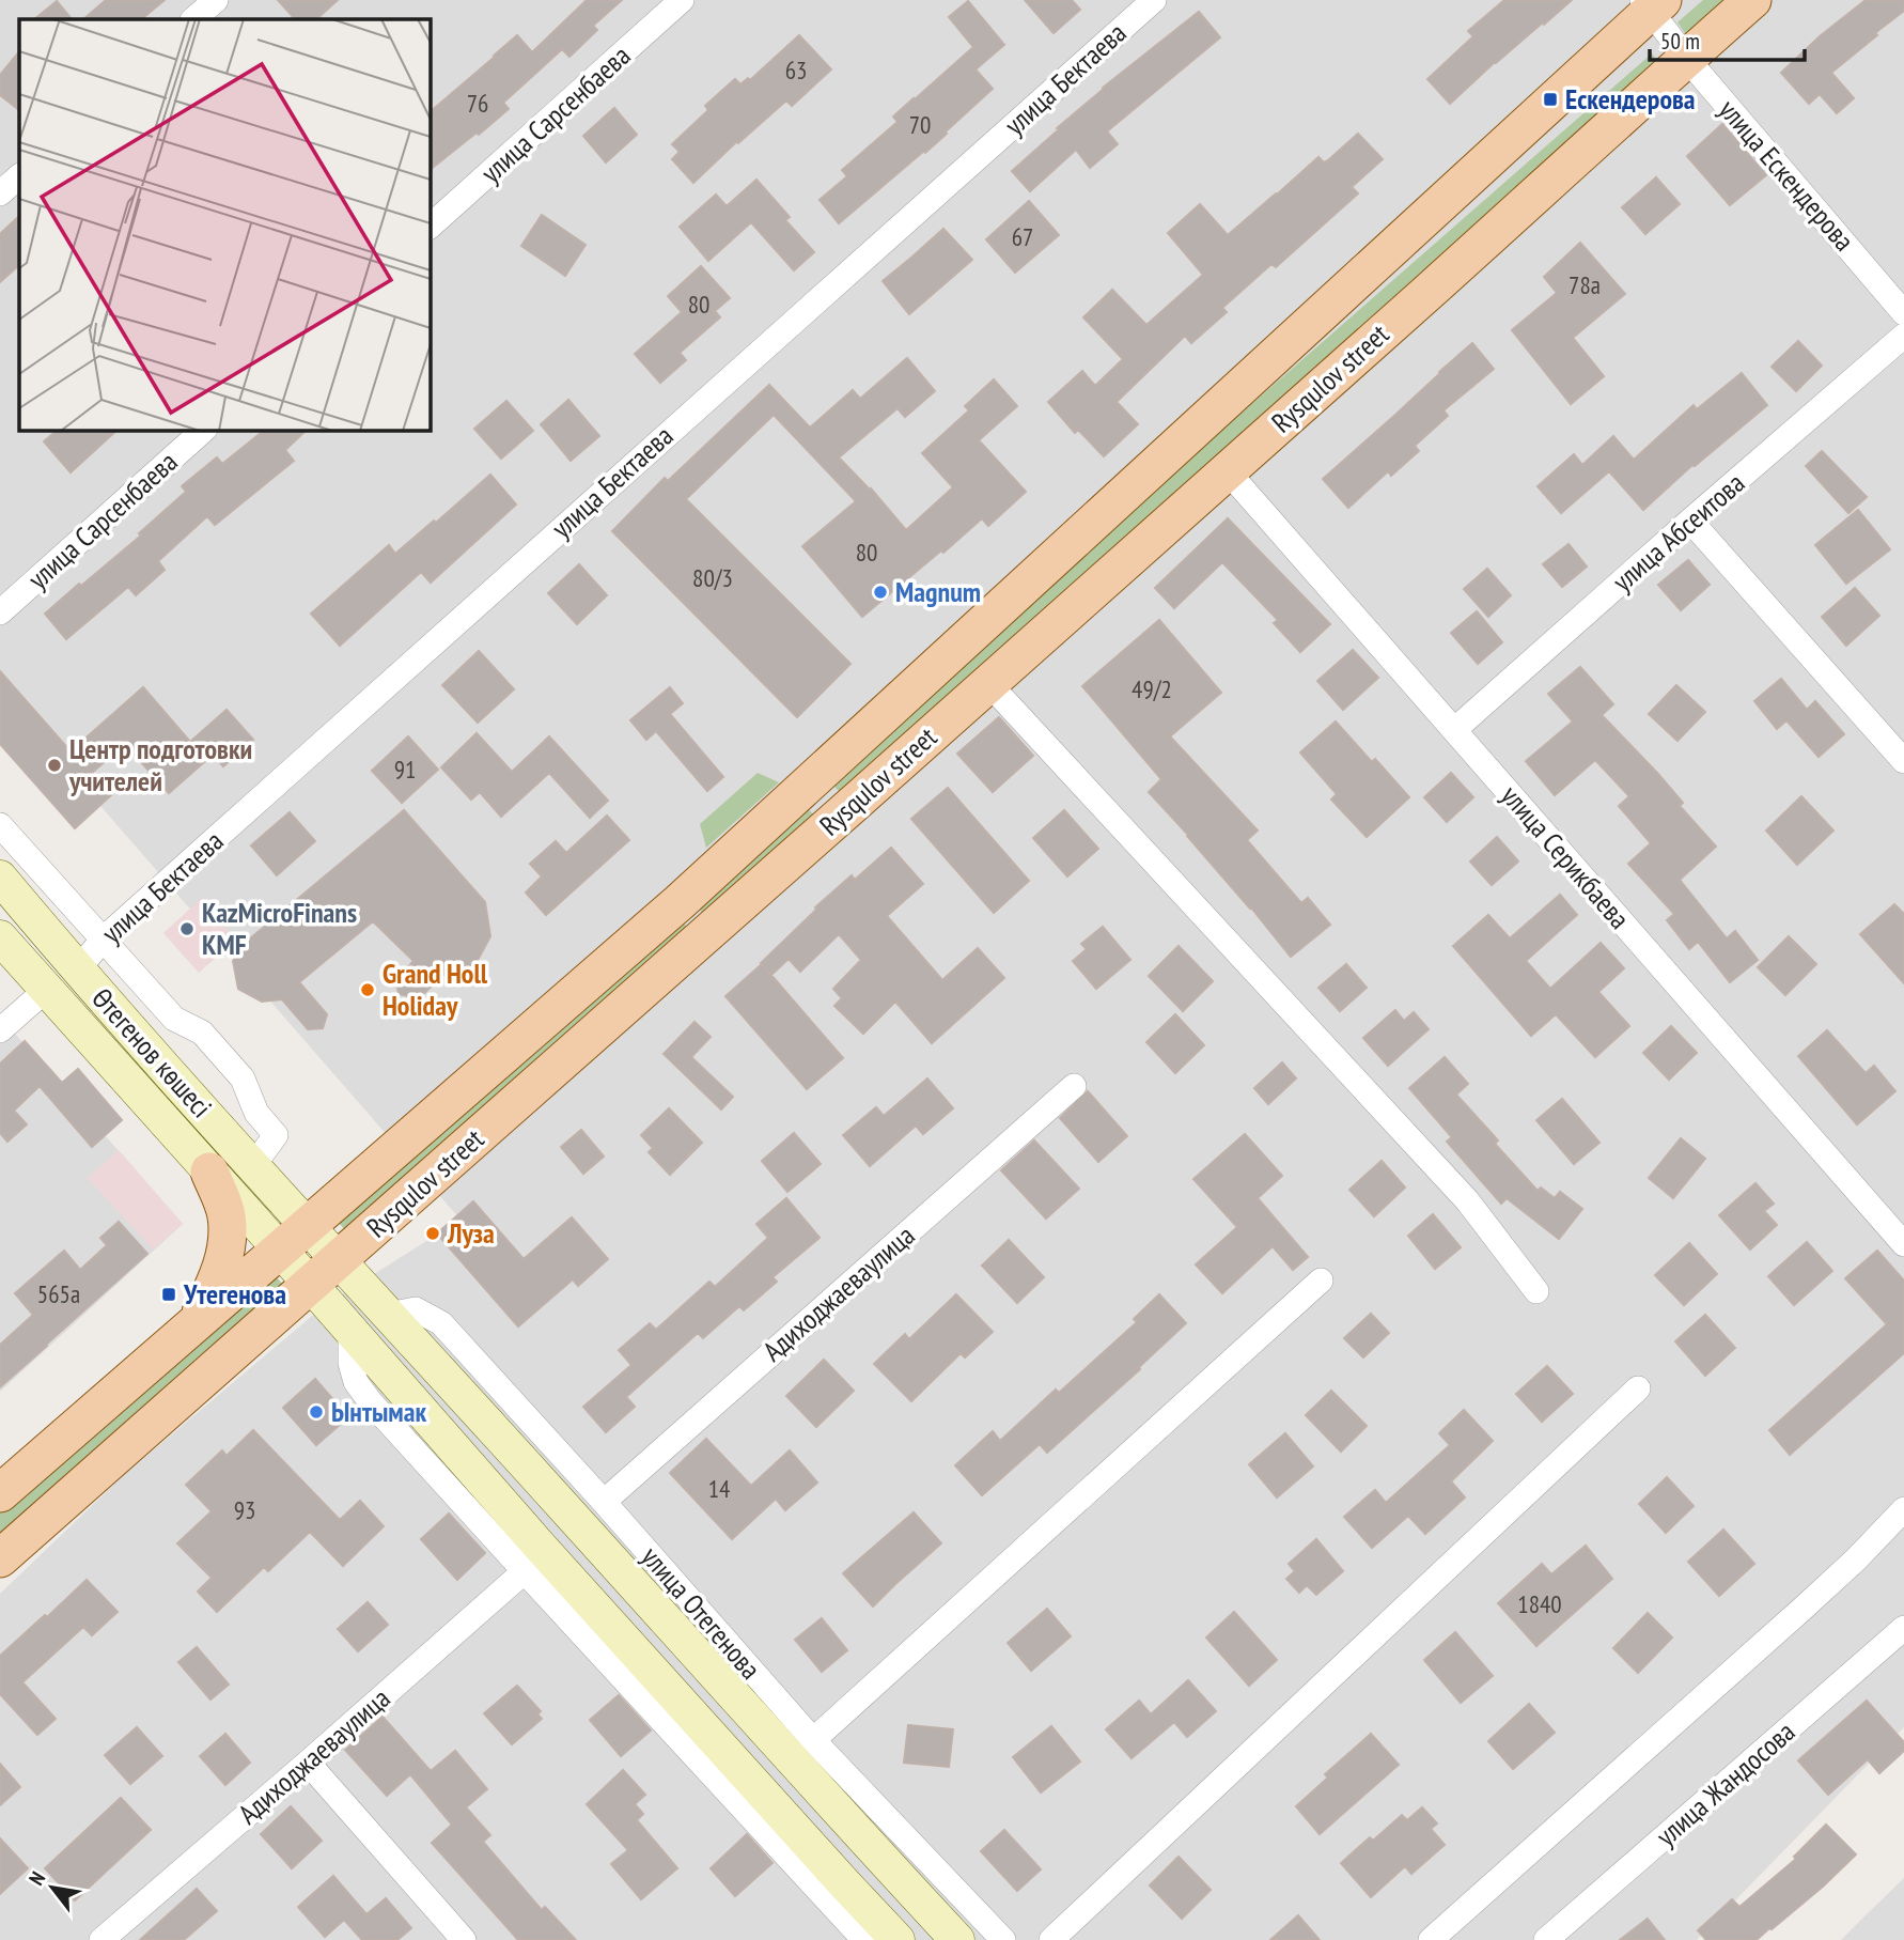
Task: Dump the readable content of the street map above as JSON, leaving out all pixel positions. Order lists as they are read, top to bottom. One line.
{"streets":{"main road":["Rysqulov street"],"street":["улица Бектаева","улица Сарсенбаева","улица Ескендерова","улица Абсеитова","улица Серикбаева","Өтегенов көшесі","Адиходжаеваулица","улица Отегенова","улица Жандосова"]},"crossings":[["улица Бектаева","Өтегенов көшесі"],["улица Ескендерова","Rysqulov street"],["Rysqulov street","улица Серикбаева"],["Rysqulov street","Өтегенов көшесі"],["Rysqulov street","улица Отегенова"],["улица Абсеитова","улица Серикбаева"],["Өтегенов көшесі","улица Отегенова"],["Адиходжаеваулица","улица Отегенова"]],"places":{"transit":["Ескендерова","Утегенова"],"other":["Magnum","Центр подготовки учителей","KazMicroFinans KMF","Grand Holl Holiday","Луза","Ынтымак"]},"house_numbers":["63","76","70","67","78а","80","80","80/3","49/2","91","565а","14","93","1840"],"scale_bar":"50 m","north":"top left"}
